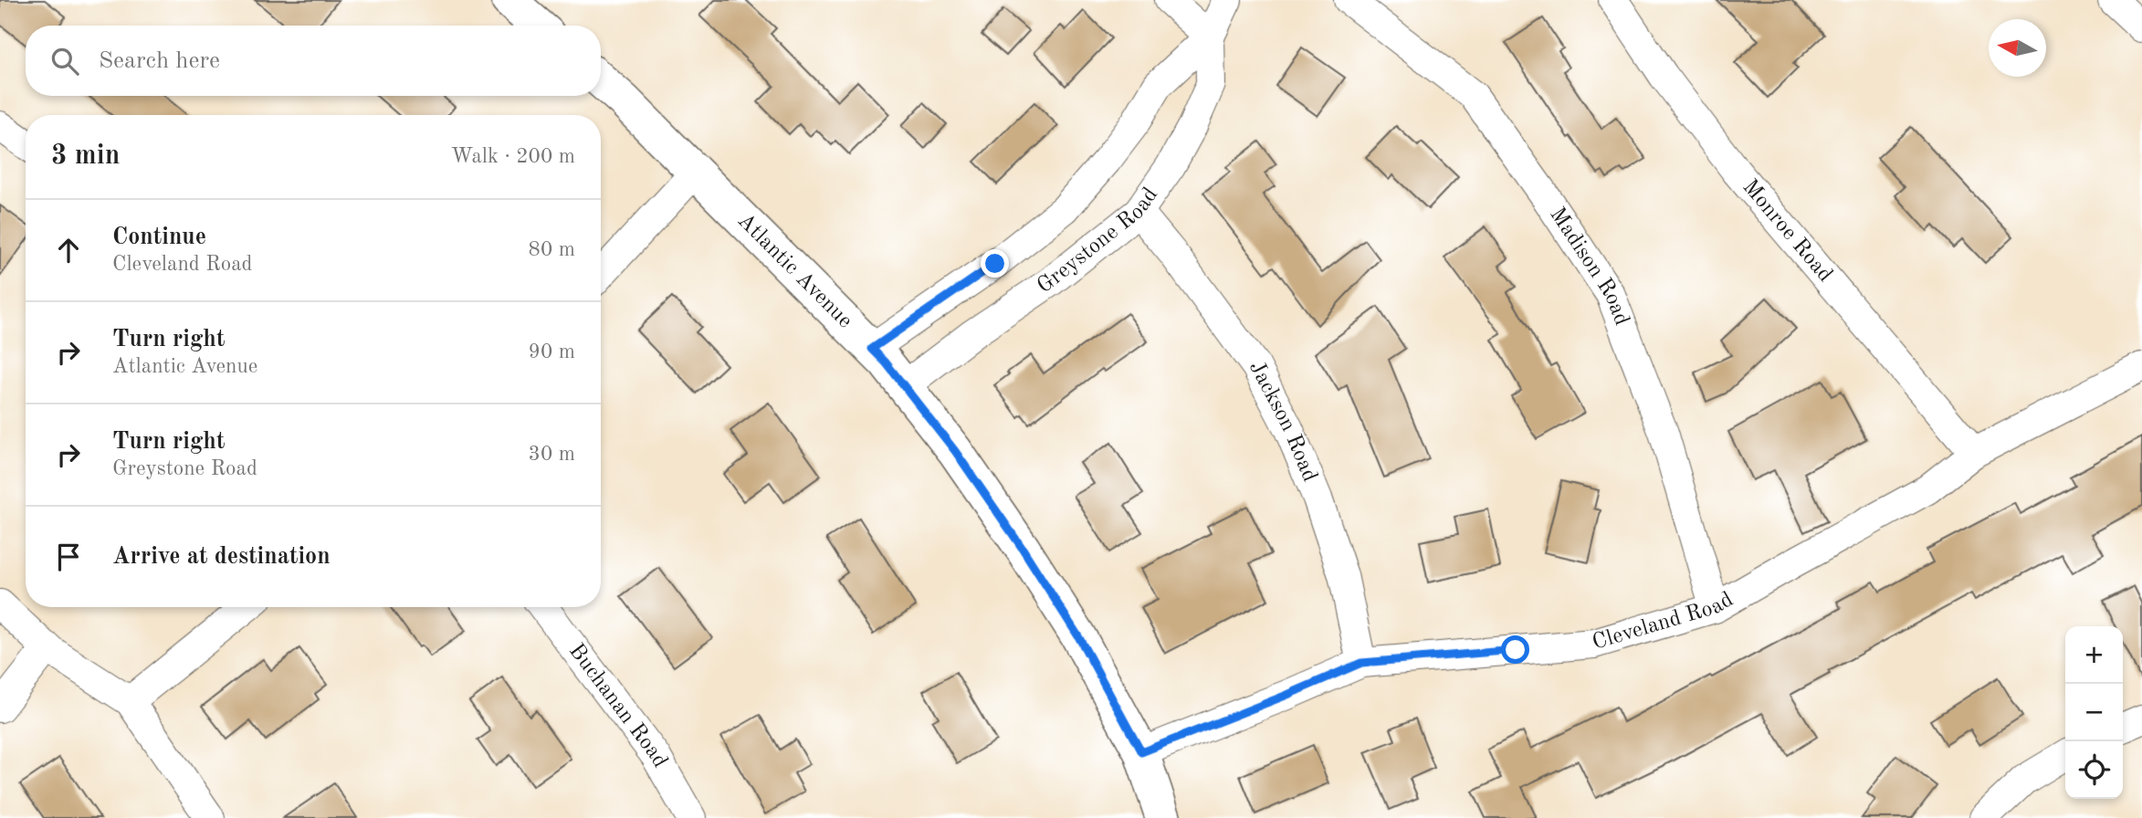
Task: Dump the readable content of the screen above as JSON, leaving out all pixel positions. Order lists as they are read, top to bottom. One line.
{"streets":{"main road":["Atlantic Avenue"],"street":["Monroe Road","Greystone Road","Madison Road","Jackson Road","Cleveland Road","Buchanan Road"]},"crossings":[["Monroe Road","Cleveland Road"],["Greystone Road","Atlantic Avenue"],["Greystone Road","Jackson Road"],["Madison Road","Cleveland Road"],["Atlantic Avenue","Cleveland Road"],["Jackson Road","Cleveland Road"]],"north":"left","page":{"search":"Search here","heading":["3 min","Walk · 200 m"],"list":[["Continue","Cleveland Road","80 m"],["Turn right","Atlantic Avenue","90 m"],["Turn right","Greystone Road","30 m"],"Arrive at destination"],"map_buttons":["+","−"]}}
